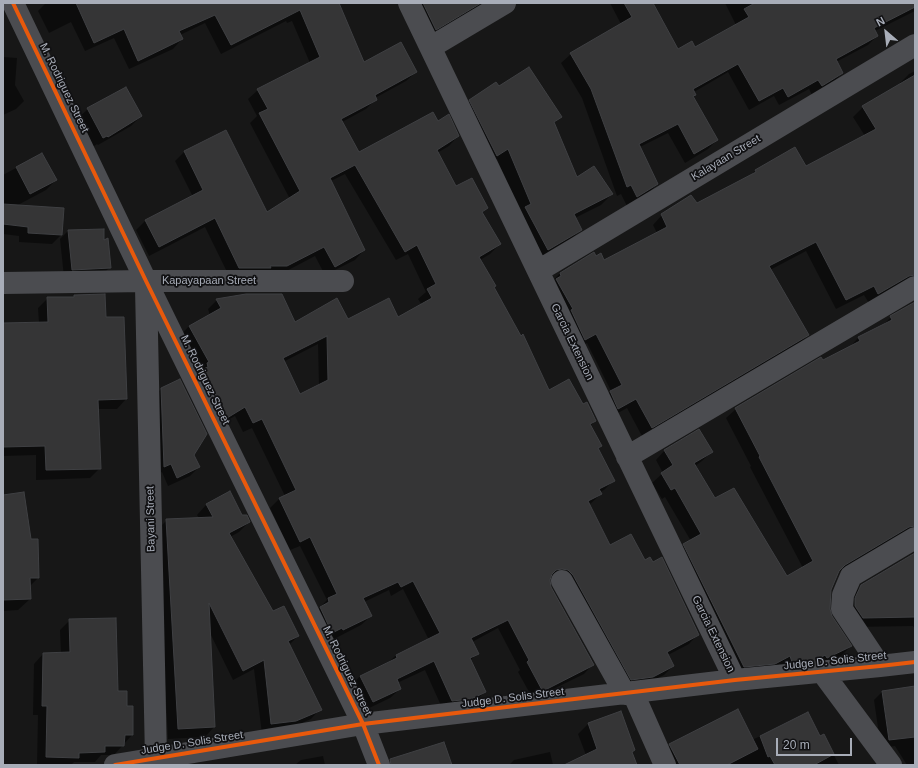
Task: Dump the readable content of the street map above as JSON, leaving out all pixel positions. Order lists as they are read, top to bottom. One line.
{"streets":{"street":["M. Rodriguez Street","Kalayaan Street","Kapayapaan Street","Garcia Extension","Bayani Street","Judge D. Solis Street"]},"crossings":[["M. Rodriguez Street","Kapayapaan Street"],["M. Rodriguez Street","Bayani Street"],["M. Rodriguez Street","Judge D. Solis Street"],["Kalayaan Street","Garcia Extension"],["Kapayapaan Street","Bayani Street"],["Garcia Extension","Judge D. Solis Street"],["Bayani Street","Judge D. Solis Street"]],"scale_bar":"20 m","north":"top left"}
